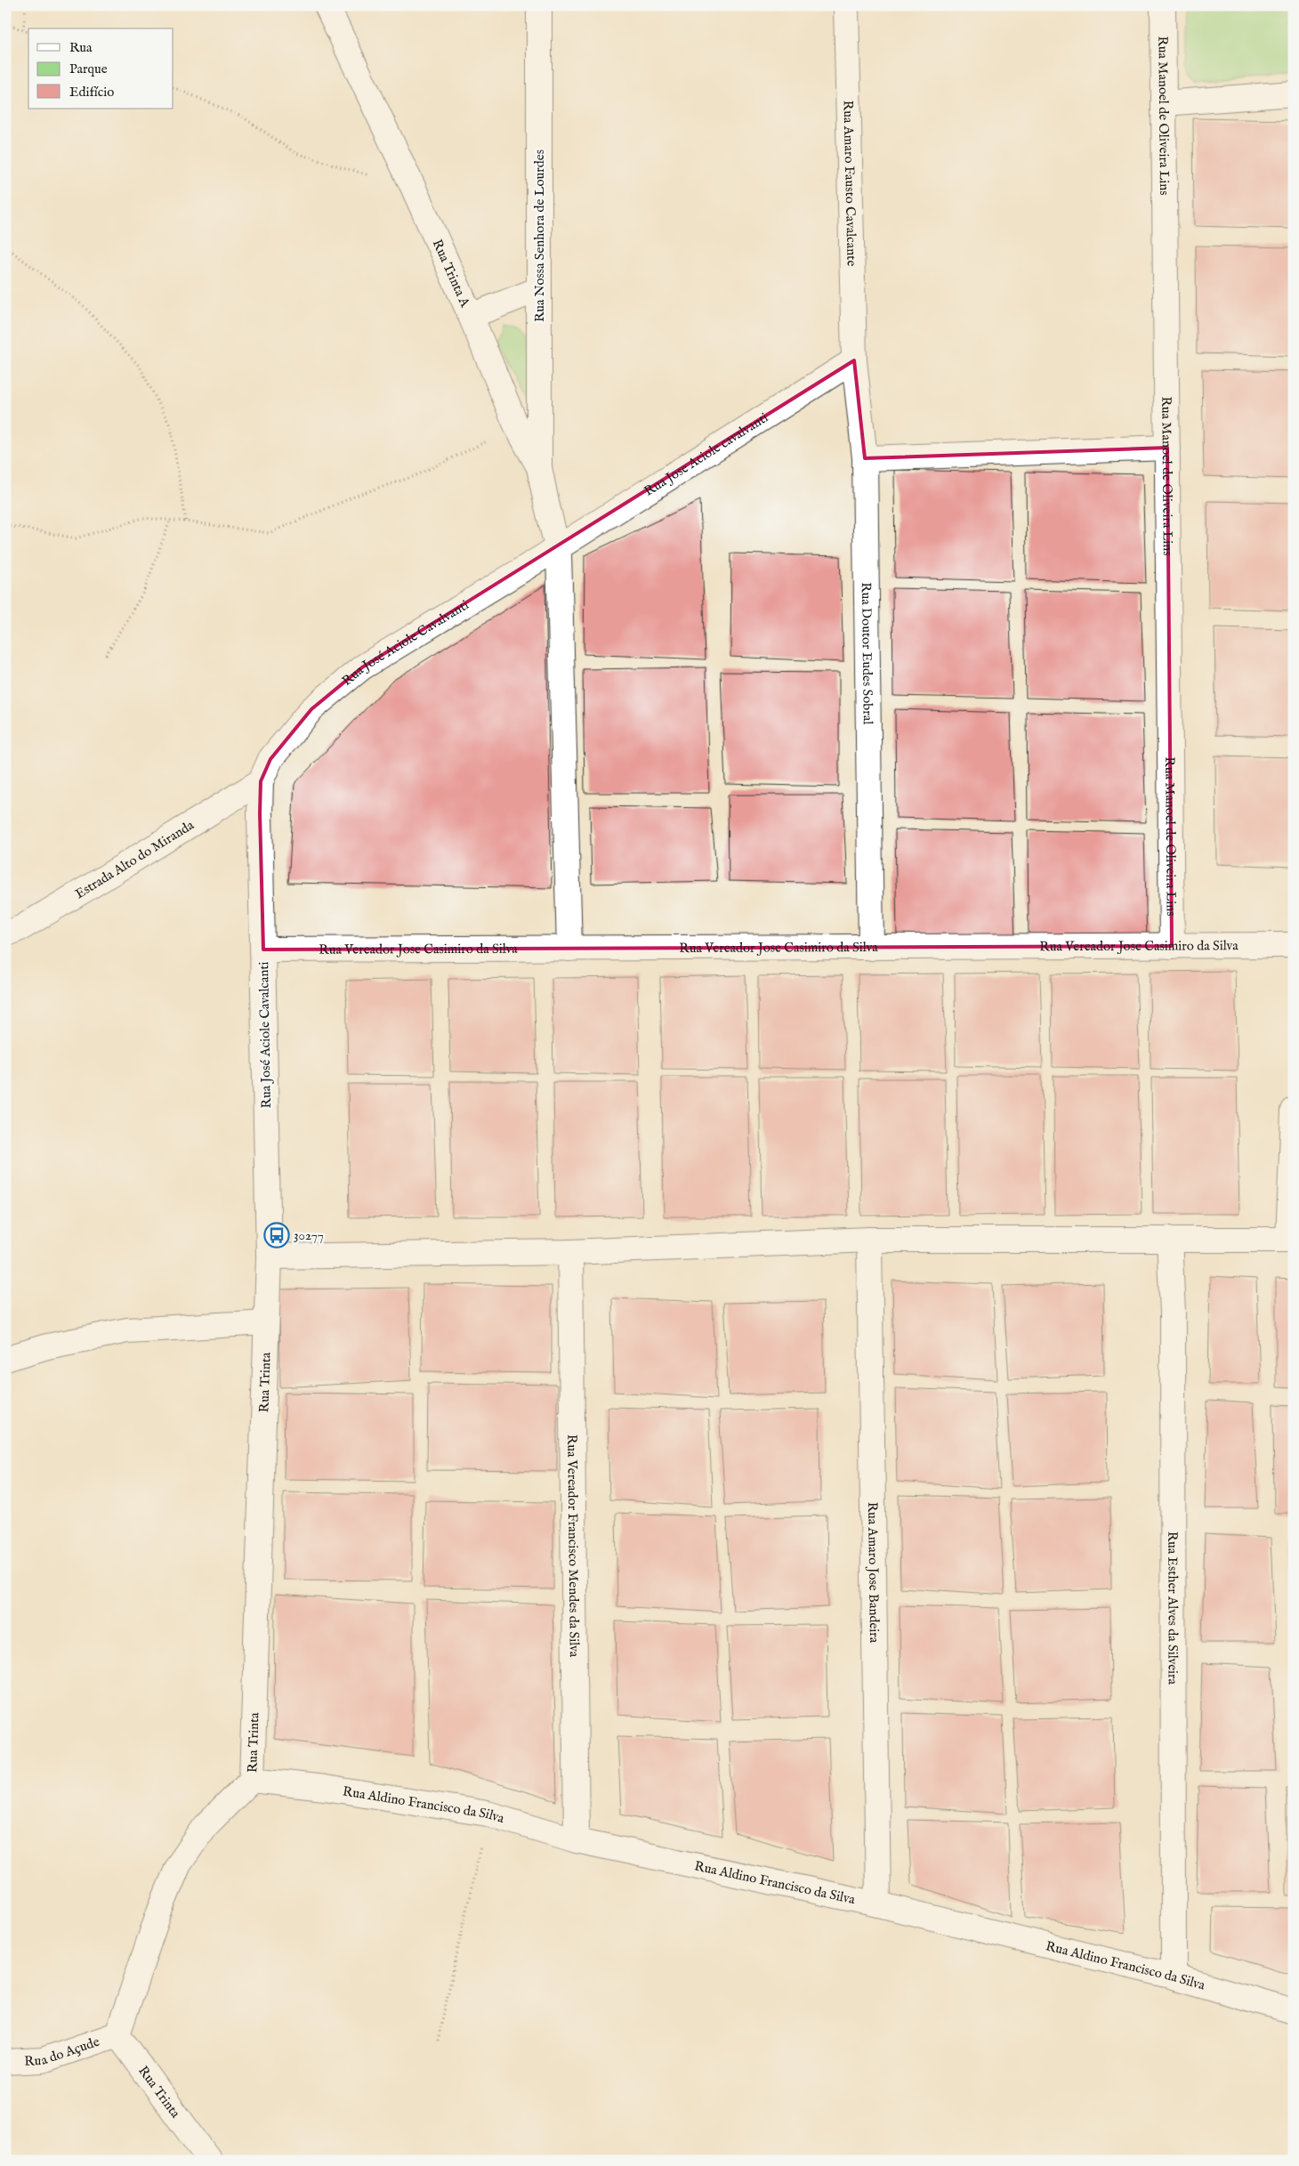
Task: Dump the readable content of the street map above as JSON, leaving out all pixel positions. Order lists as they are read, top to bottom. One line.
{"streets":{"street":["Rua Manoel de Oliveira Lins","Rua Amaro Fausto Cavalcante","Rua Nossa Senhora de Lourdes","Rua Trinta A","Rua Jose Aciole cavalvanti","Rua José Aciole Cavalvanti","Rua Doutor Eudes Sobral","Estrada Alto do Miranda","Rua Vereador Jose Casimiro da Silva","Rua José Aciole Cavalcanti","Rua Trinta","Rua Vereador Francisco Mendes da Silva","Rua Amaro Jose Bandeira","Rua Esther Alves da Silveira","Rua Aldino Francisco da Silva","Rua do Açude"]},"crossings":[["Rua Manoel de Oliveira Lins","Rua Vereador Jose Casimiro da Silva"],["Rua Amaro Fausto Cavalcante","Rua Jose Aciole cavalvanti"],["Rua Amaro Fausto Cavalcante","Rua Doutor Eudes Sobral"],["Rua Nossa Senhora de Lourdes","Rua Trinta A"],["Rua Trinta A","Rua Jose Aciole cavalvanti"],["Rua Trinta A","Rua José Aciole Cavalvanti"],["Rua Trinta A","Rua Vereador Jose Casimiro da Silva"],["Rua Jose Aciole cavalvanti","Rua José Aciole Cavalvanti"],["Rua Jose Aciole cavalvanti","Rua Doutor Eudes Sobral"],["Rua José Aciole Cavalvanti","Estrada Alto do Miranda"],["Rua José Aciole Cavalvanti","Rua José Aciole Cavalcanti"],["Rua Doutor Eudes Sobral","Rua Vereador Jose Casimiro da Silva"],["Estrada Alto do Miranda","Rua José Aciole Cavalcanti"],["Rua Vereador Jose Casimiro da Silva","Rua José Aciole Cavalcanti"],["Rua José Aciole Cavalcanti","Rua Trinta"],["Rua Trinta","Rua Aldino Francisco da Silva"],["Rua Trinta","Rua do Açude"],["Rua Vereador Francisco Mendes da Silva","Rua Aldino Francisco da Silva"],["Rua Amaro Jose Bandeira","Rua Aldino Francisco da Silva"],["Rua Esther Alves da Silveira","Rua Aldino Francisco da Silva"]],"places":{"bus stop":["30277"]},"legend":["Rua","Parque","Edifício"]}
